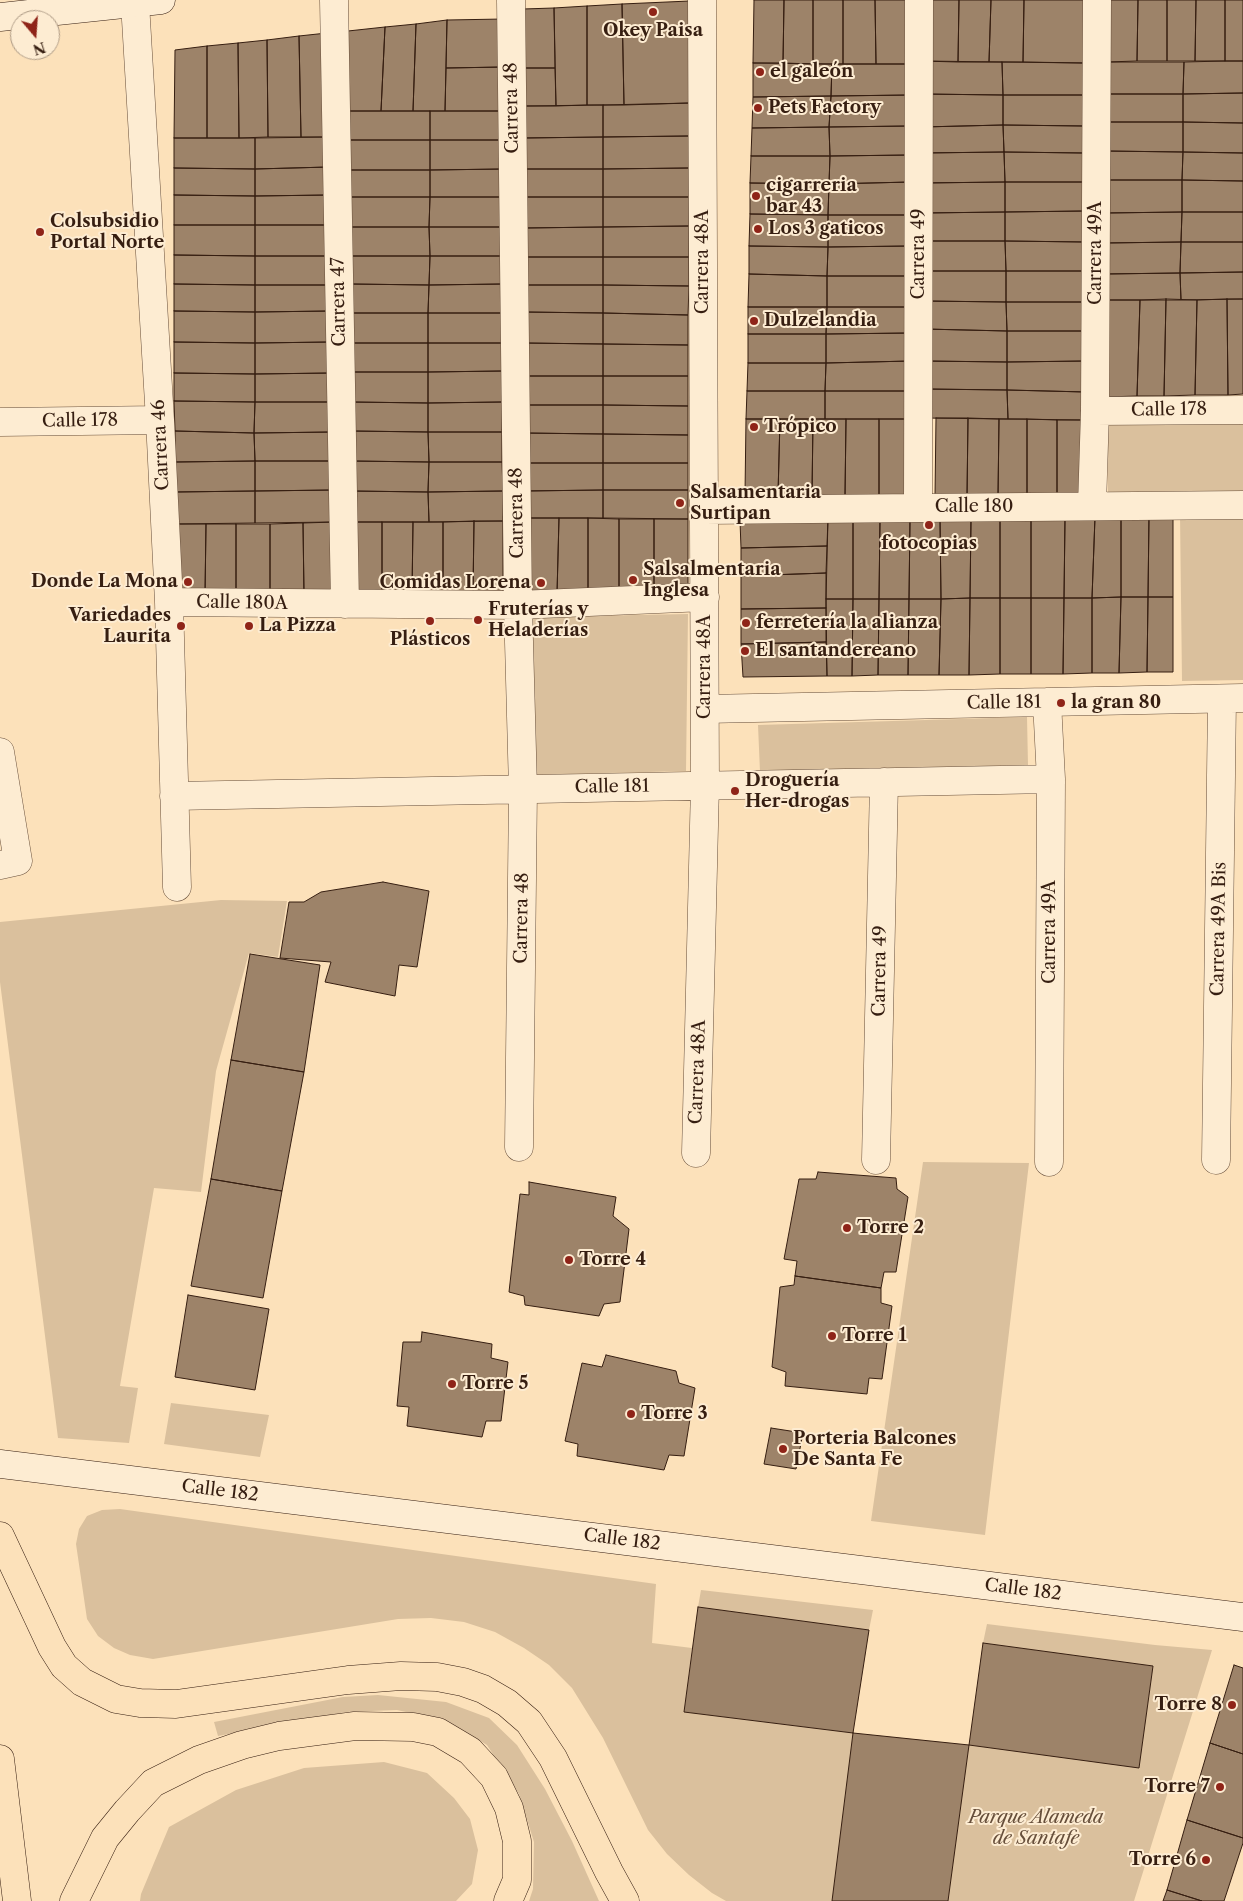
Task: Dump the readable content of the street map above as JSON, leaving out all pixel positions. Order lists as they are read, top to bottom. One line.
{"streets":{"street":["Carrera 48","Carrera 49A","Carrera 49","Carrera 48A","Carrera 47","Calle 178","Carrera 46","Calle 180","Calle 180A","Calle 181","Carrera 49A Bis","Calle 182"]},"crossings":[["Carrera 48","Calle 180A"],["Carrera 48","Calle 181"],["Carrera 49A","Calle 178"],["Carrera 49A","Calle 180"],["Carrera 49A","Calle 181"],["Carrera 49","Calle 180"],["Carrera 49","Calle 181"],["Carrera 48A","Calle 180"],["Carrera 48A","Calle 180A"],["Carrera 48A","Calle 181"],["Carrera 47","Calle 180A"],["Calle 178","Carrera 46"],["Carrera 46","Calle 180A"],["Carrera 46","Calle 181"],["Calle 181","Carrera 49A Bis"]],"parks":["Parque Alameda de Santafe"],"places":["Okey Paisa","el galeón","Pets Factory","cigarreria bar 43","Los 3 gaticos","Colsubsidio Portal Norte","Dulzelandia","Trópico","Salsamentaria Surtipan","fotocopias","Salsalmentaria Inglesa","Donde La Mona","Comidas Lorena","Fruterías y Heladerías","Plásticos","ferretería la alianza","Variedades Laurita","La Pizza","El santandereano","la gran 80","Droguería Her-drogas","Torre 2","Torre 4","Torre 1","Torre 5","Torre 3","Porteria Balcones De Santa Fe","Torre 8","Torre 7","Torre 6"],"north":"bottom"}
